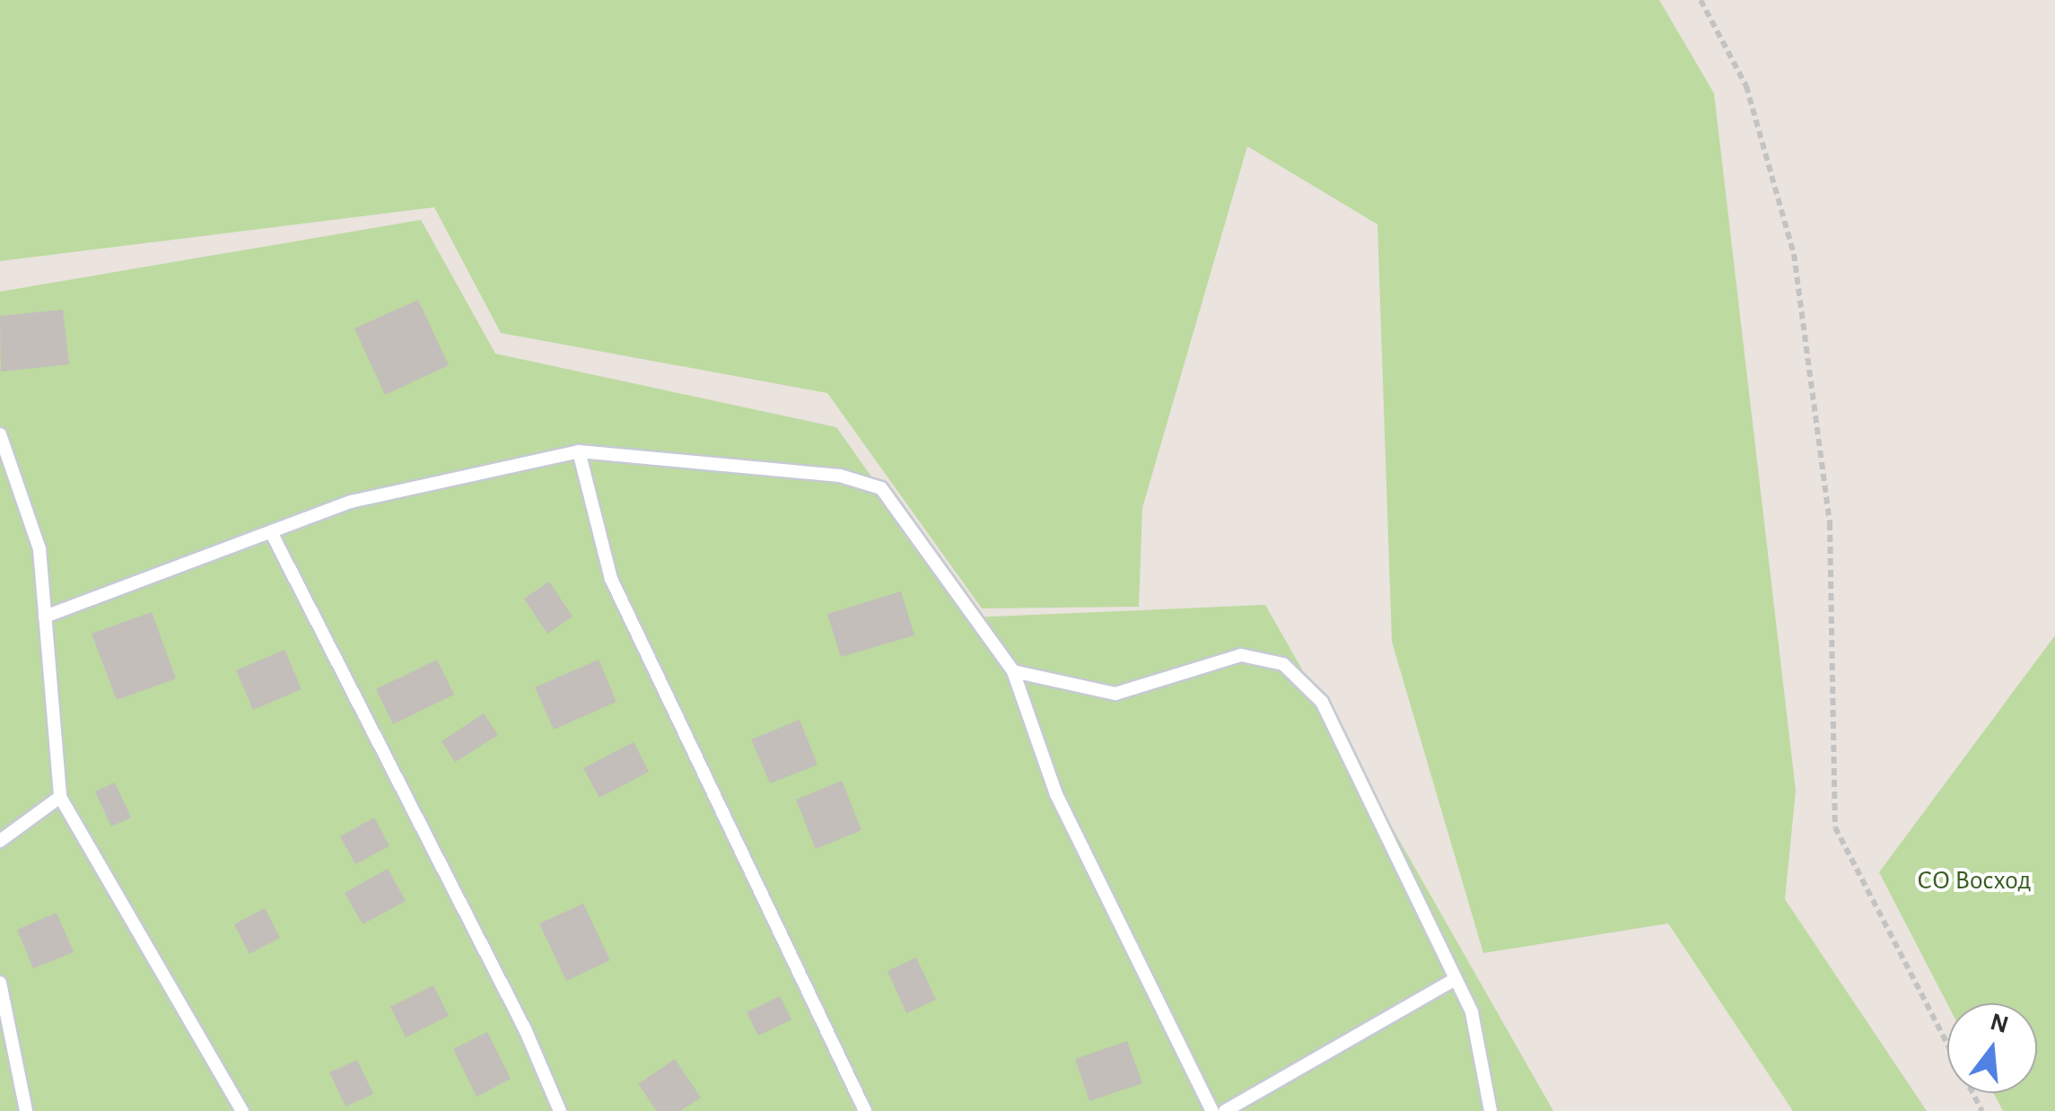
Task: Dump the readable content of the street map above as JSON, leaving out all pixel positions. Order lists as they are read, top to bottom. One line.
{"parks":["СО Восход"],"north":"top"}
